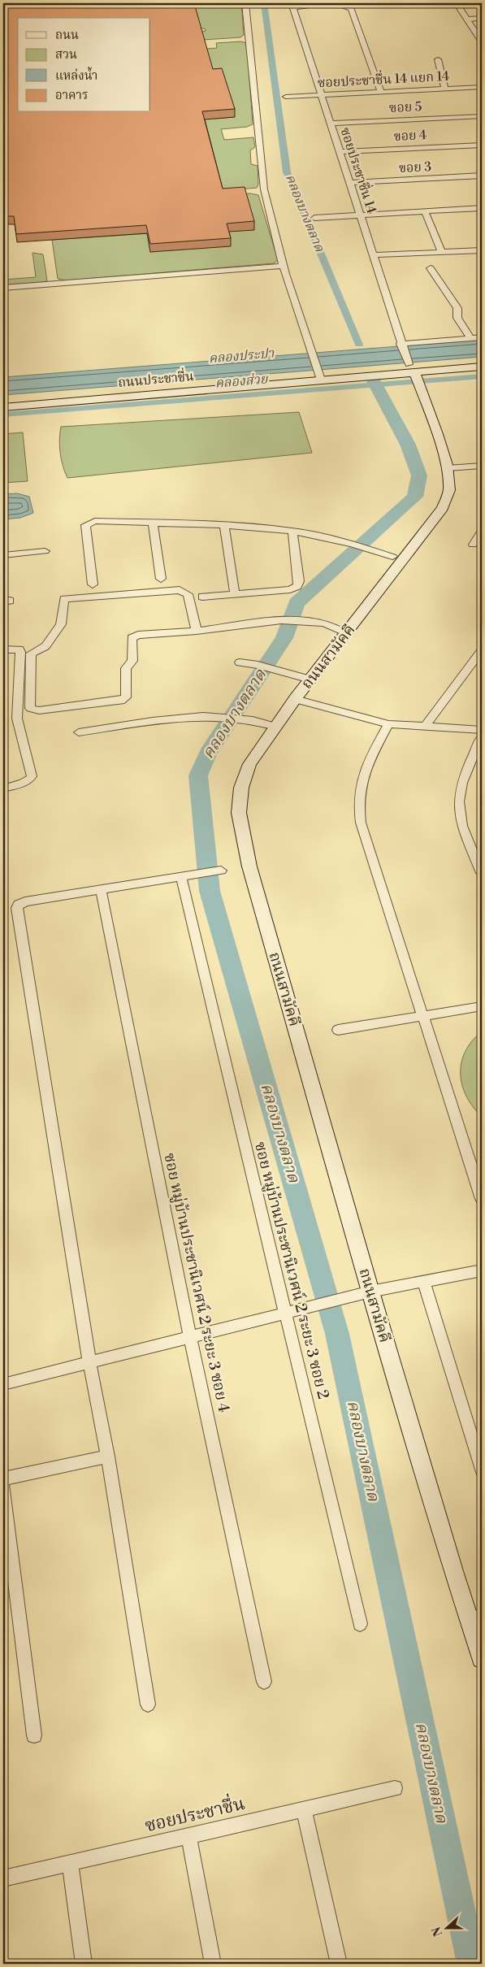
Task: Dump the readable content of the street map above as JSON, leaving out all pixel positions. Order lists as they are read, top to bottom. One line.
{"streets":{"main road":["ถนนประชาชื่น","ถนนสามัคคี"],"street":["ซอยประชาชื่น 14 แยก 14","ฃอย 5","ขอย 4","ขอย 3","ซอยประชาชื่น 14","ซอย หมู่บ้านประชานิเวศน์ 2 ระยะ 3 ซอย 2","ซอย หมู่บ้านประชานิเวศน์ 2 ระยะ 3 ซอย 4","ซอยประชาชื่น"]},"crossings":[["ซอยประชาชื่น 14 แยก 14","ซอยประชาชื่น 14"],["ฃอย 5","ซอยประชาชื่น 14"],["ขอย 4","ซอยประชาชื่น 14"],["ขอย 3","ซอยประชาชื่น 14"],["ซอยประชาชื่น 14","ถนนประชาชื่น"],["ซอยประชาชื่น 14","ถนนสามัคคี"],["ถนนประชาชื่น","ถนนสามัคคี"]],"water":["คลองบางตลาด","คลองประปา","คลองส่วย"],"legend":["ถนน","สวน","แหล่งน้ำ","อาคาร"],"north":"left"}
